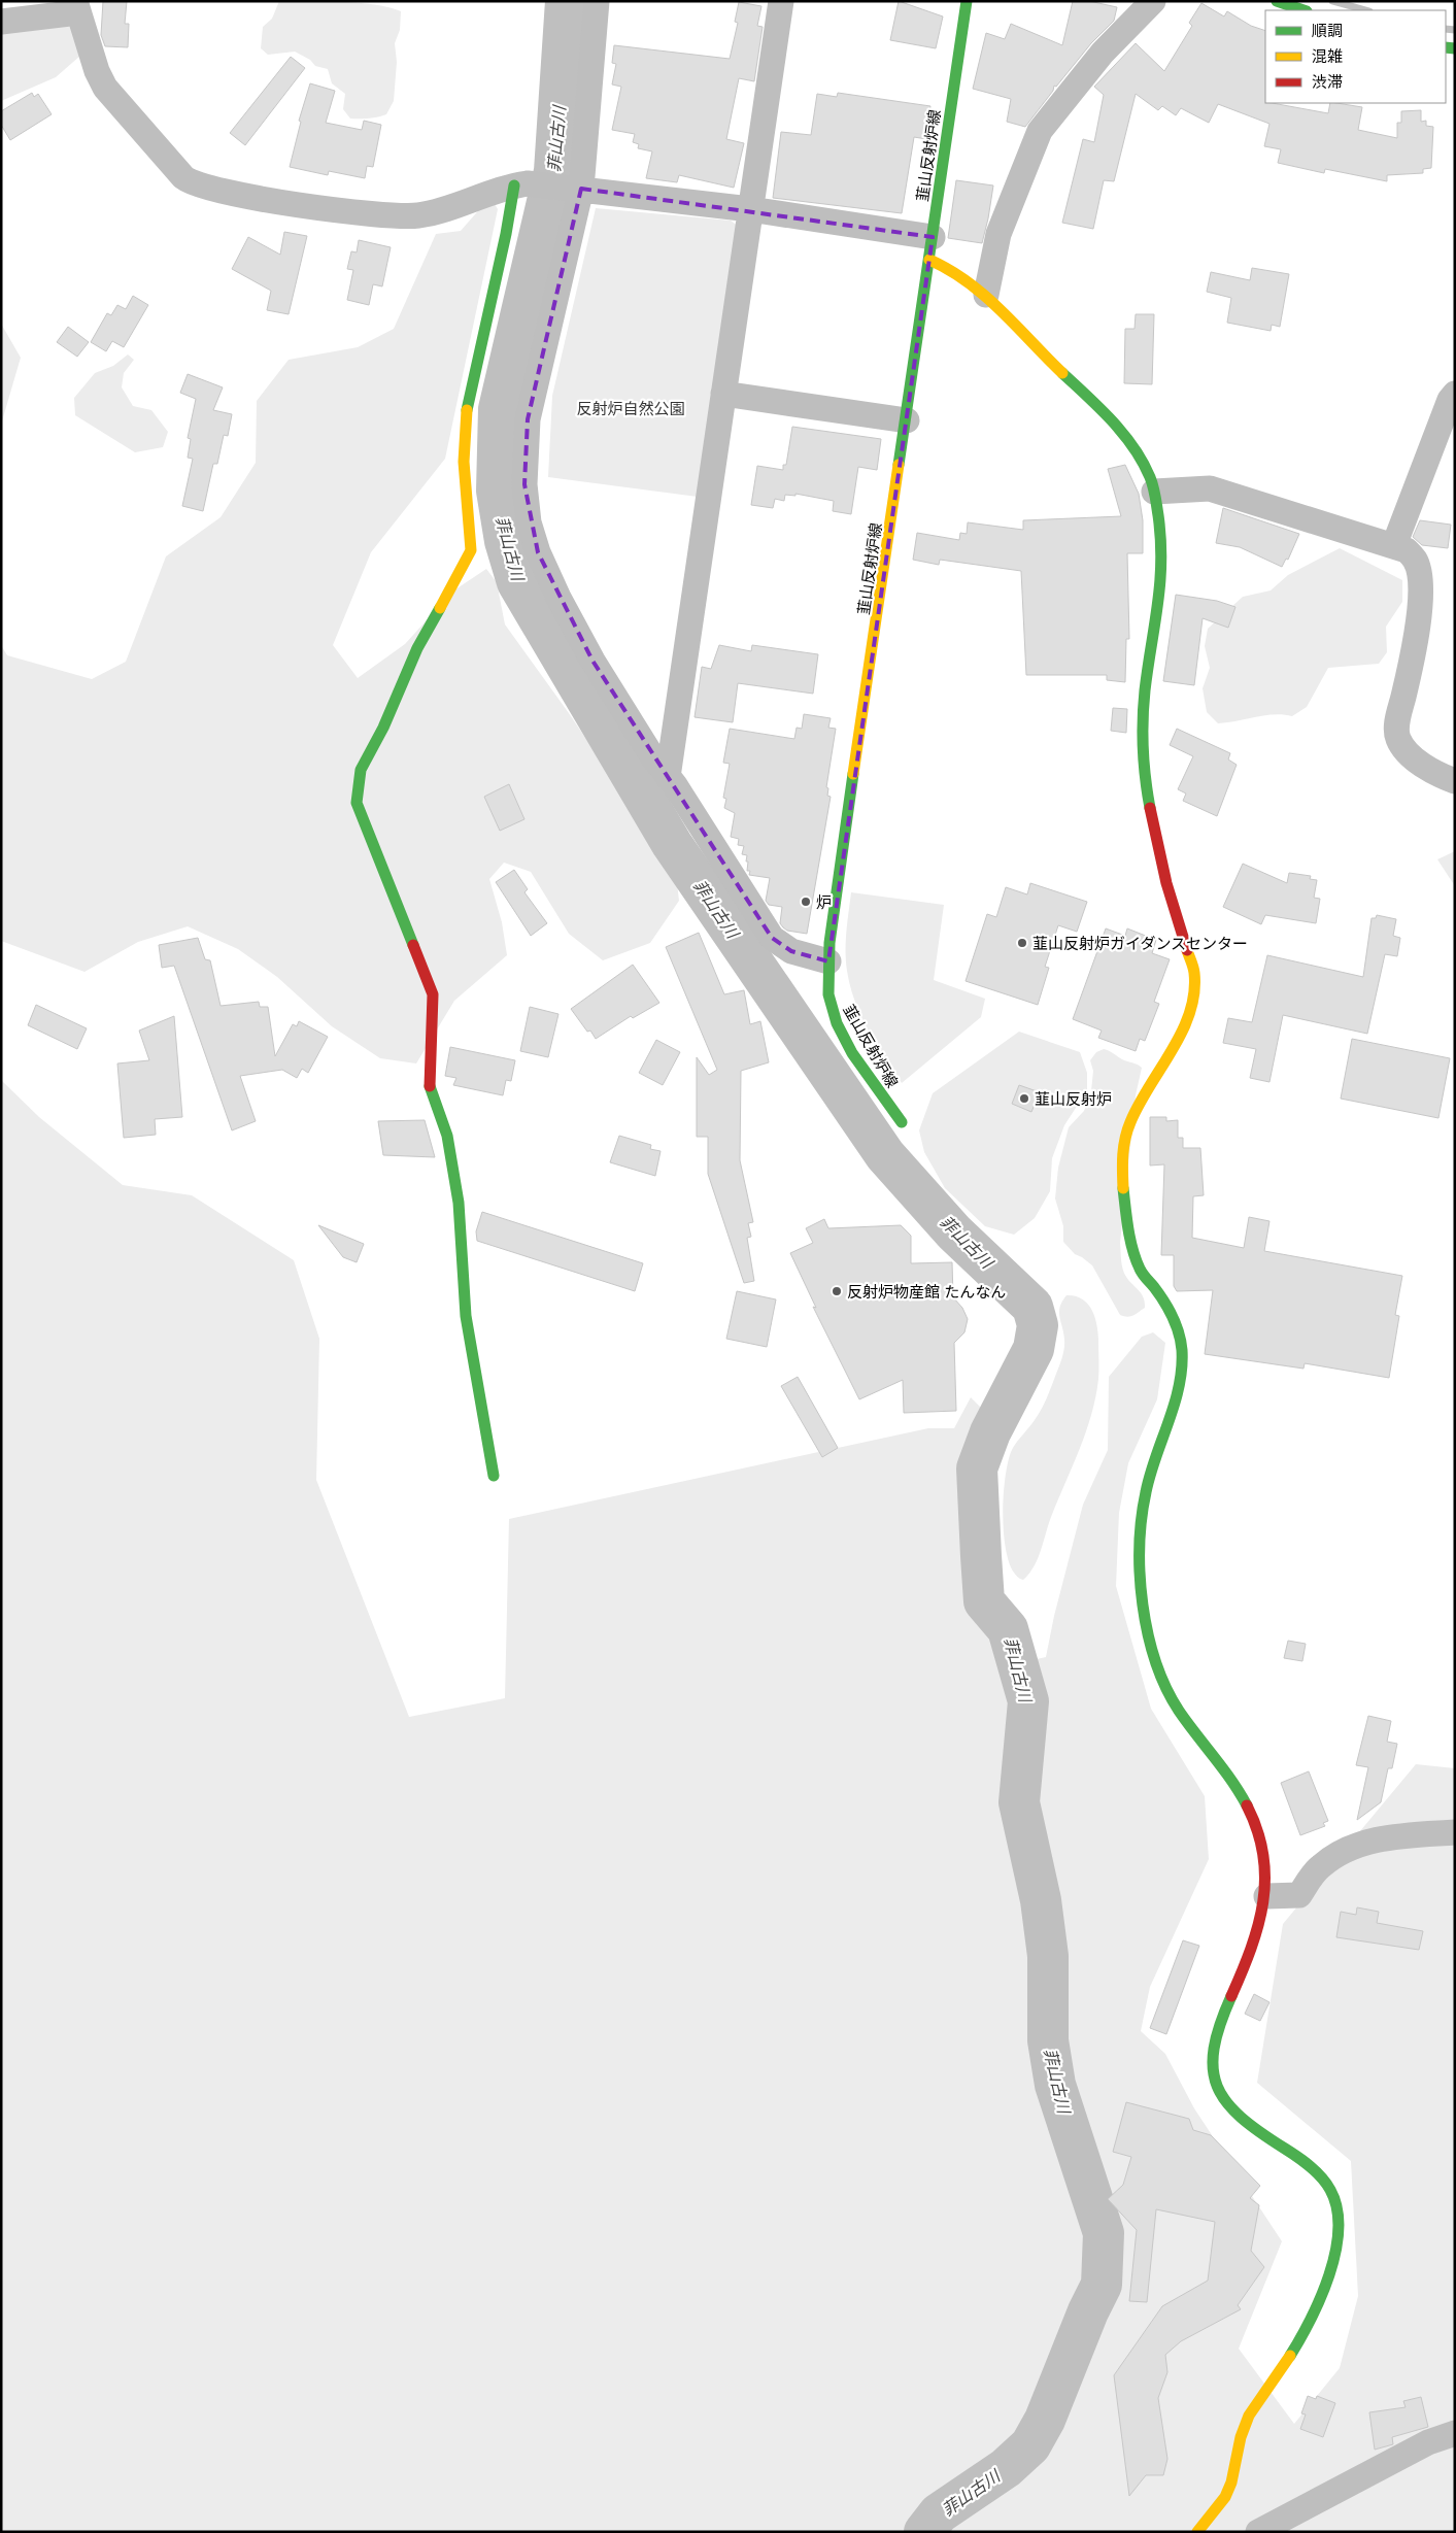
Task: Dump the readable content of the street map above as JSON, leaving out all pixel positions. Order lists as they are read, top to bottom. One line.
{"streets":{"street":["韮山反射炉線"]},"water":["菲山古川"],"parks":["反射炉自然公園"],"places":["炉","韮山反射炉ガイダンスセンター","韮山反射炉","反射炉物産館 たんなん"],"legend":["順調","混雑","渋滞"]}
